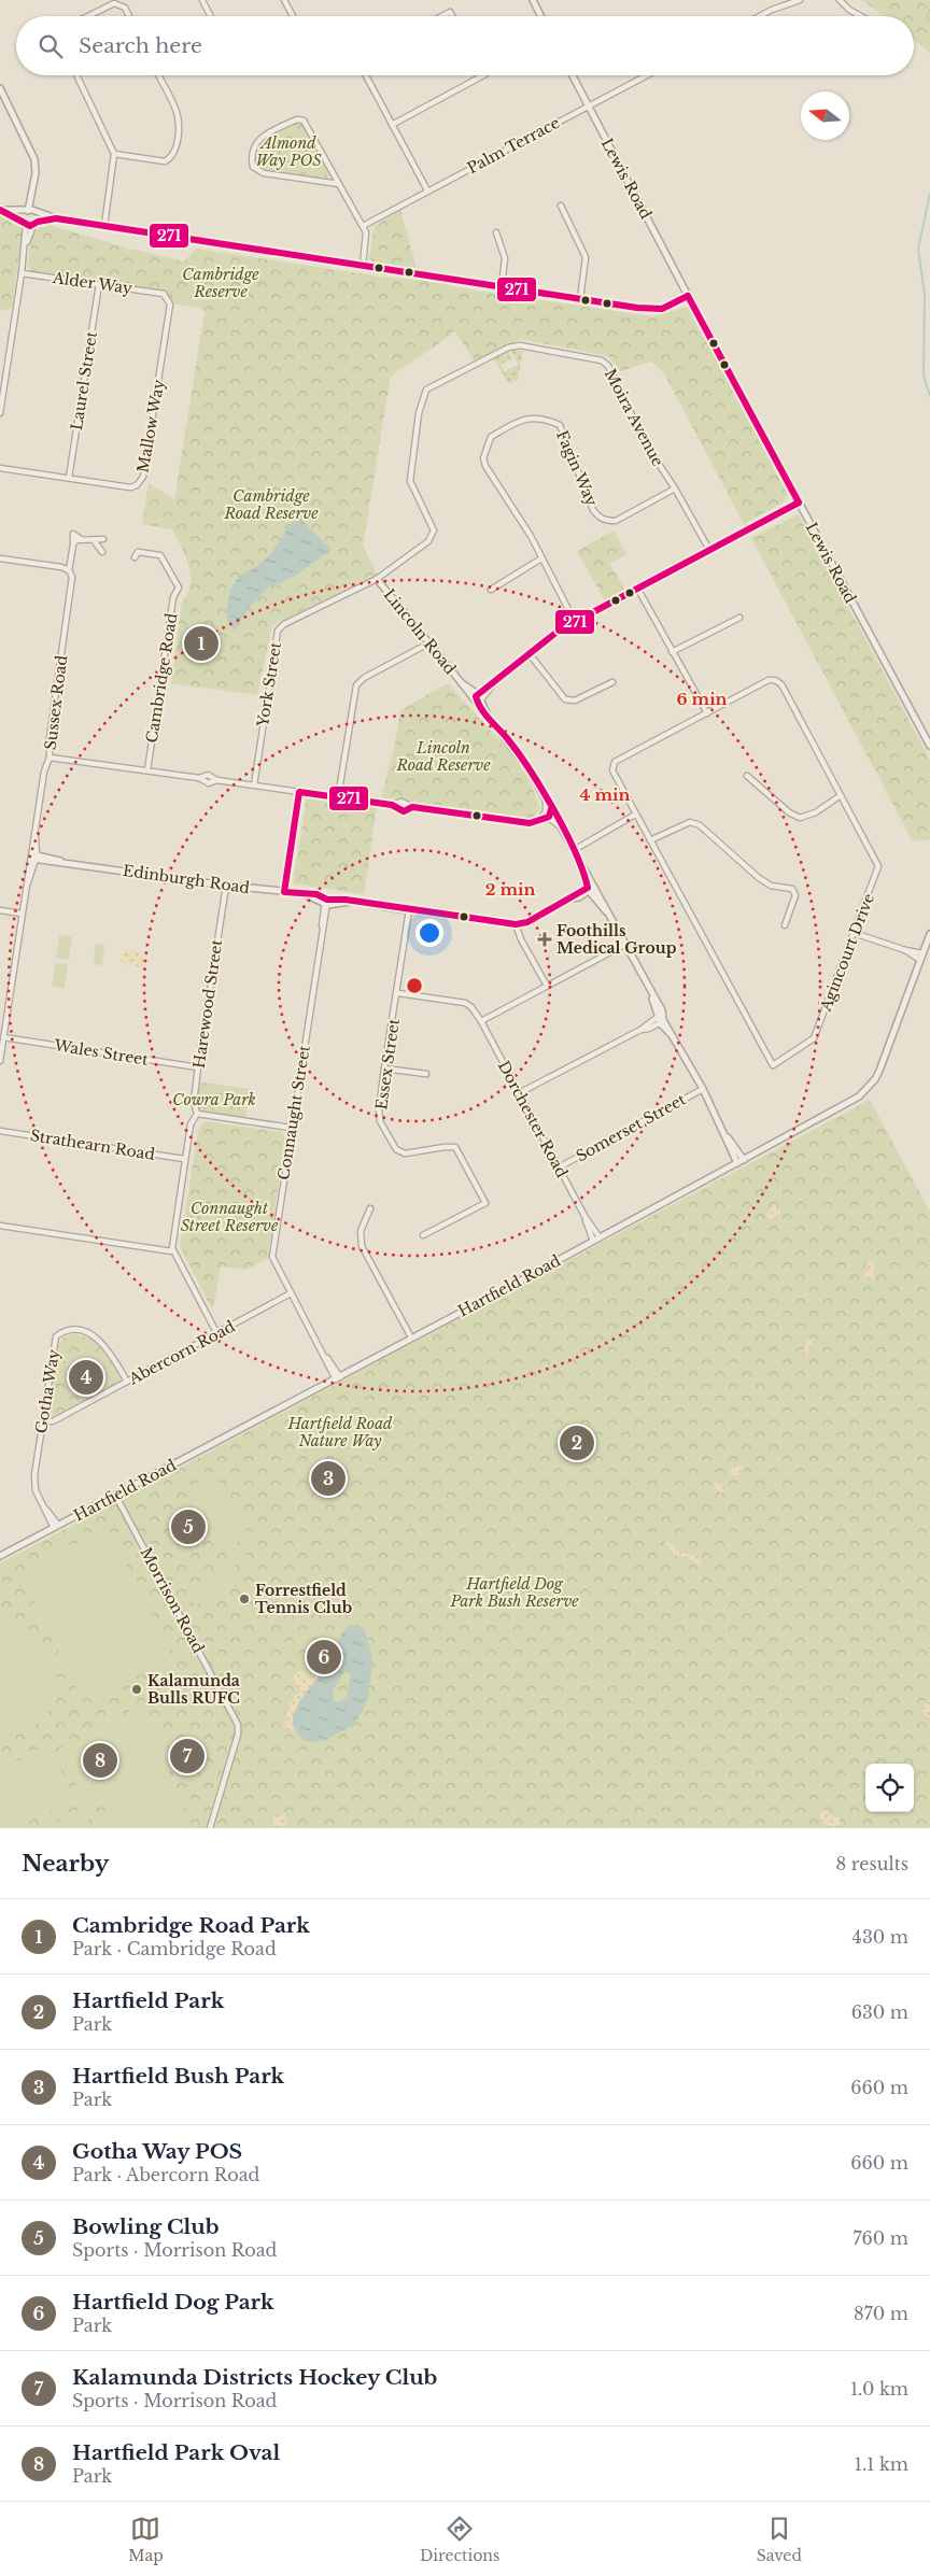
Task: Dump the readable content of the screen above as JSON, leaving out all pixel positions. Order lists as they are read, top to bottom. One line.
{"streets":{"street":["Palm Terrace","Lewis Road","Alder Way","Laurel Street","Moira Avenue","Mallow Way","Fagin Way","Lincoln Road","Cambridge Road","York Street","Sussex Road","Edinburgh Road","Agincourt Drive","Harewood Street","Wales Street","Essex Street","Connaught Street","Dorchester Road","Somerset Street","Strathearn Road","Hartfield Road","Abercorn Road","Gotha Way","Morrison Road"]},"crossings":[["Palm Terrace","Lewis Road"],["Alder Way","Laurel Street"],["Alder Way","Mallow Way"],["Laurel Street","Mallow Way"],["Moira Avenue","Fagin Way"],["Moira Avenue","Lincoln Road"],["Moira Avenue","York Street"],["Lincoln Road","York Street"],["Lincoln Road","Edinburgh Road"],["Lincoln Road","Somerset Street"],["Lincoln Road","Hartfield Road"],["Sussex Road","Edinburgh Road"],["Sussex Road","Wales Street"],["Edinburgh Road","Harewood Street"],["Edinburgh Road","Essex Street"],["Edinburgh Road","Connaught Street"],["Harewood Street","Wales Street"],["Harewood Street","Strathearn Road"],["Essex Street","Dorchester Road"],["Connaught Street","Hartfield Road"],["Connaught Street","Abercorn Road"],["Dorchester Road","Somerset Street"],["Dorchester Road","Hartfield Road"],["Hartfield Road","Gotha Way"],["Hartfield Road","Morrison Road"],["Abercorn Road","Gotha Way"]],"parks":["Almond Way POS","Cambridge Reserve","Cambridge Road Reserve","Lincoln Road Reserve","Cowra Park","Connaught Street Reserve","Hartfield Road Nature Way","Hartfield Dog Park Bush Reserve"],"places":{"health":["Foothills Medical Group"],"other":["Forrestfield Tennis Club","Kalamunda Bulls RUFC"]},"lines":["transit line 271"],"north":"left","page":{"search":"Search here","pins":["1","4","2","3","5","6","7","8"],"heading":["Nearby","8 results"],"list":[{"mark":"1","name":"Cambridge Road Park","note":"Park · Cambridge Road","value":"430 m"},{"mark":"2","name":"Hartfield Park","note":"Park","value":"630 m"},{"mark":"3","name":"Hartfield Bush Park","note":"Park","value":"660 m"},{"mark":"4","name":"Gotha Way POS","note":"Park · Abercorn Road","value":"660 m"},{"mark":"5","name":"Bowling Club","note":"Sports · Morrison Road","value":"760 m"},{"mark":"6","name":"Hartfield Dog Park","note":"Park","value":"870 m"},{"mark":"7","name":"Kalamunda Districts Hockey Club","note":"Sports · Morrison Road","value":"1.0 km"},{"mark":"8","name":"Hartfield Park Oval","note":"Park","value":"1.1 km"}],"nav":["Map","Directions","Saved"]},"rings":["6 min","4 min","2 min"]}
